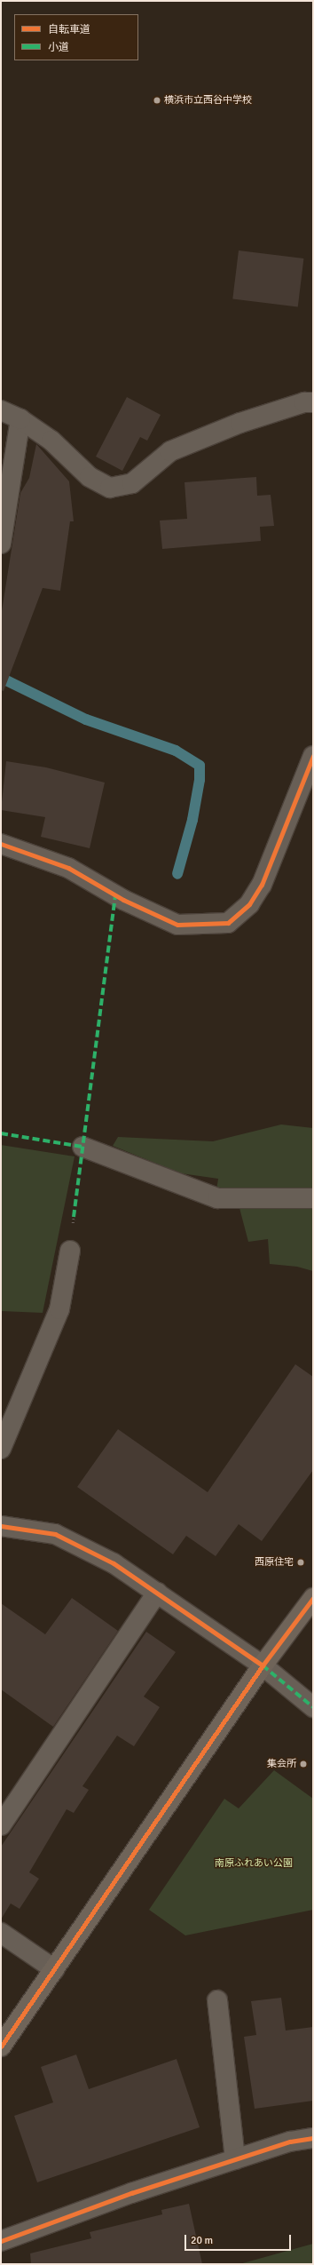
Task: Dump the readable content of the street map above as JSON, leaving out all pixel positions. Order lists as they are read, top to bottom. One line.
{"parks":["南原ふれあい公園"],"places":["横浜市立西谷中学校","西原住宅","集会所"],"legend":["自転車道","小道"],"scale_bar":"20 m"}
